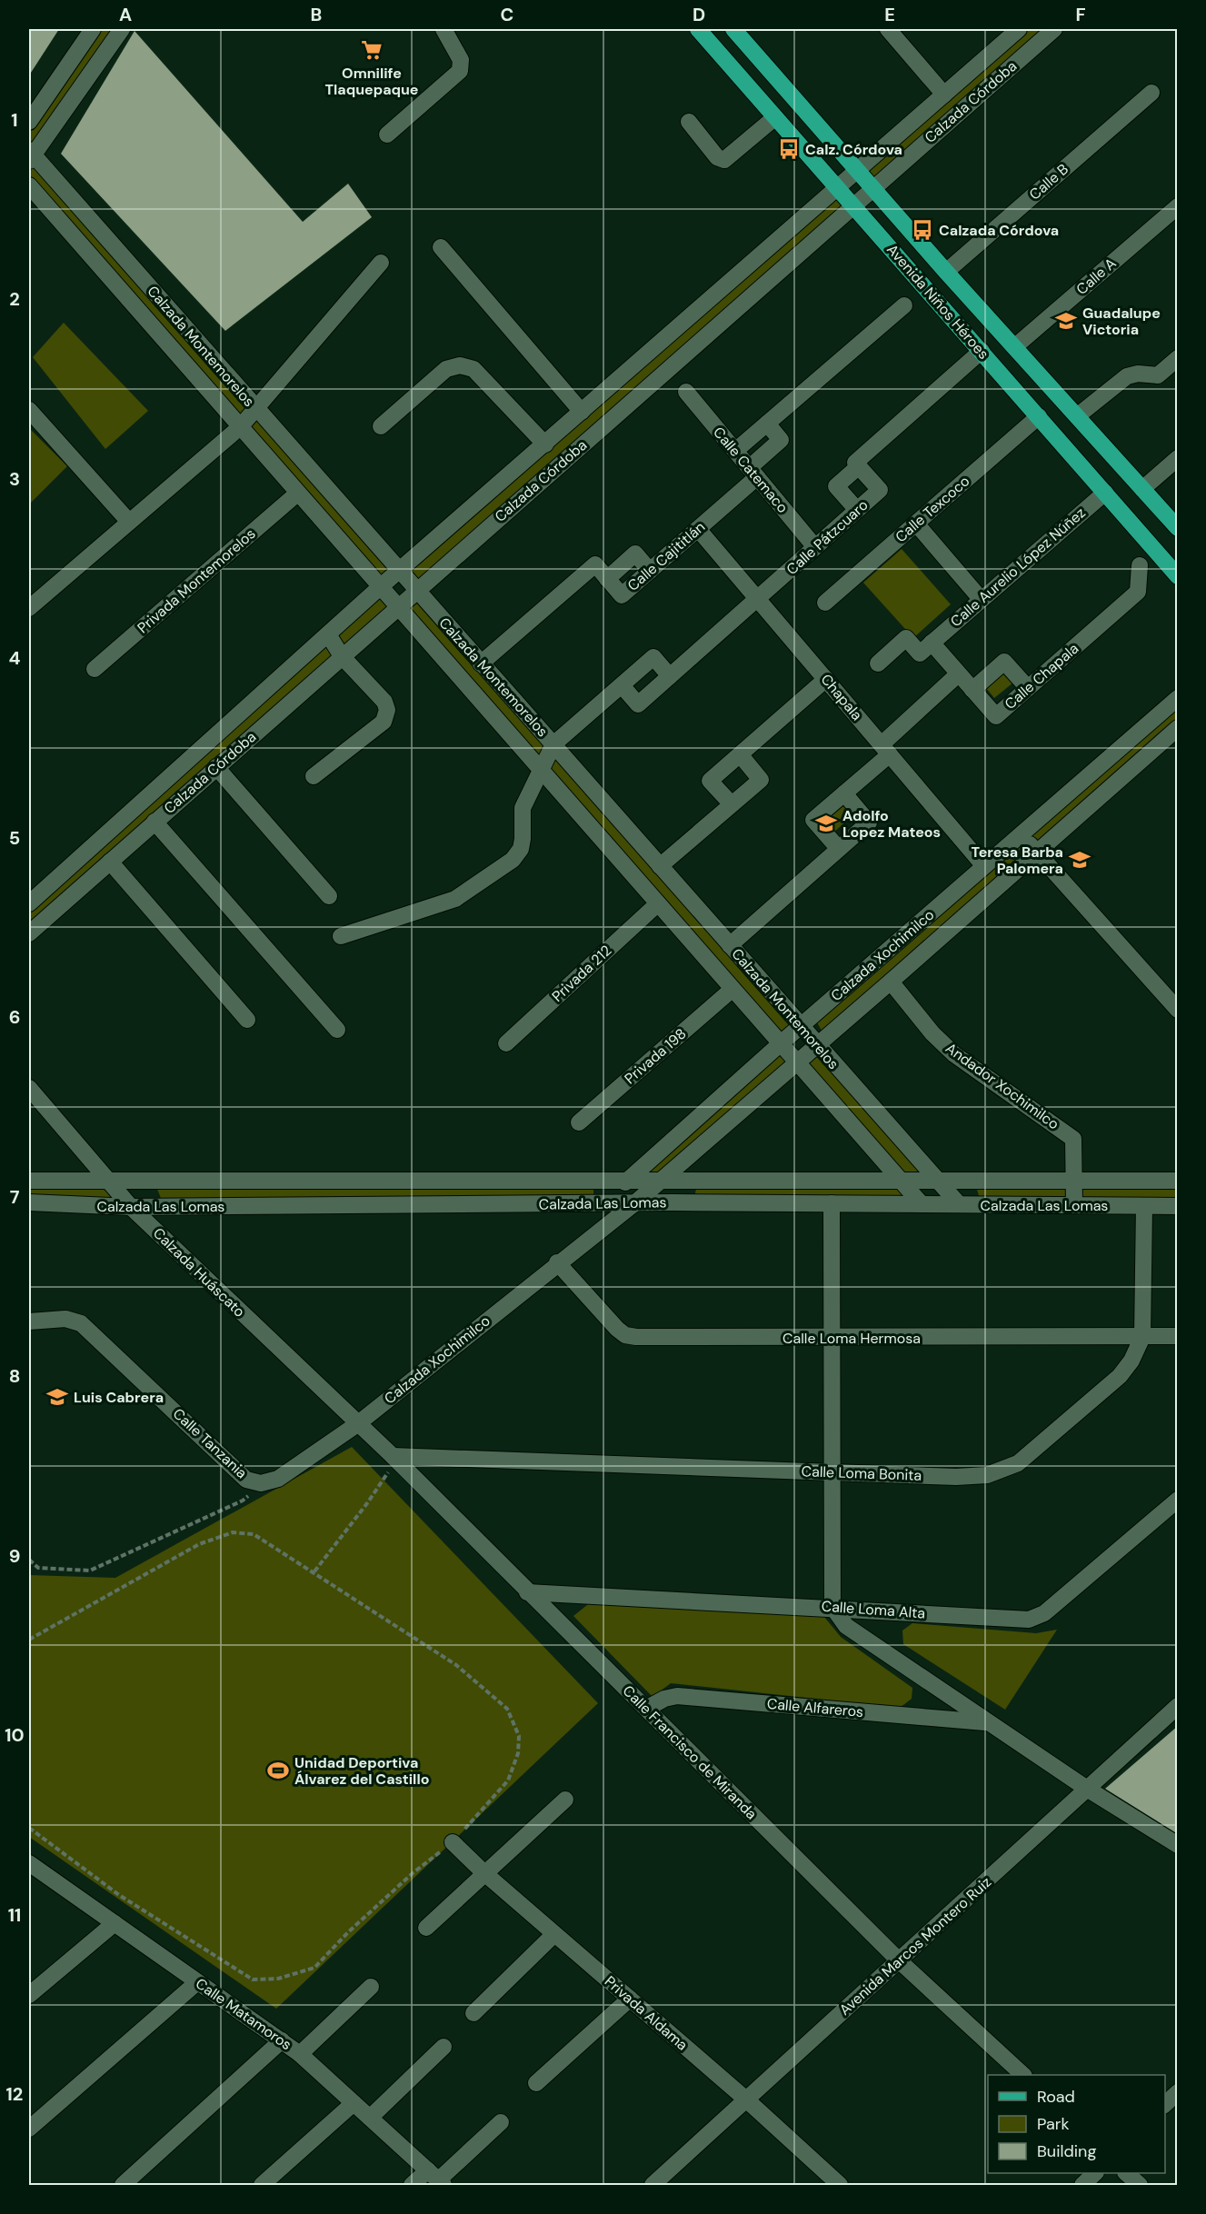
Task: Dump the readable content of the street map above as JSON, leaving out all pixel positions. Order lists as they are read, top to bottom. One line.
{"streets":{"main road":["Avenida Niños Héroes"],"street":["Calzada Córdoba","Calle B","Calle A","Calzada Montemorelos","Calle Catemaco","Calle Texcoco","Calle Pátzcuaro","Calle Cajititlán","Calle Aurelio López Núñez","Privada Montemorelos","Calle Chapala","Chapala","Calzada Xochimilco","Privada 212","Privada 198","Andador Xochimilco","Calzada Las Lomas","Calzada Huáscato","Calle Loma Hermosa","Calle Tanzania","Calle Loma Bonita","Calle Loma Alta","Calle Alfareros","Calle Francisco de Miranda","Avenida Marcos Montero Ruiz","Privada Aldama","Calle Matamoros"]},"crossings":[["Calzada Córdoba","Avenida Niños Héroes"],["Calzada Córdoba","Calzada Montemorelos"],["Calle B","Avenida Niños Héroes"],["Calle A","Avenida Niños Héroes"],["Avenida Niños Héroes","Calle Texcoco"],["Avenida Niños Héroes","Calle Aurelio López Núñez"],["Calzada Montemorelos","Calle Cajititlán"],["Calzada Montemorelos","Privada Montemorelos"],["Calzada Montemorelos","Calzada Xochimilco"],["Calzada Montemorelos","Privada 212"],["Calzada Montemorelos","Privada 198"],["Calzada Montemorelos","Calzada Las Lomas"],["Calle Catemaco","Calle Pátzcuaro"],["Calle Catemaco","Calle Cajititlán"],["Calle Pátzcuaro","Chapala"],["Calle Cajititlán","Chapala"],["Calle Aurelio López Núñez","Calle Chapala"],["Chapala","Calzada Xochimilco"],["Calzada Xochimilco","Andador Xochimilco"],["Calzada Xochimilco","Calzada Las Lomas"],["Calzada Xochimilco","Calzada Huáscato"],["Calzada Xochimilco","Calle Loma Hermosa"],["Calzada Xochimilco","Calle Tanzania"],["Calzada Xochimilco","Calle Francisco de Miranda"],["Andador Xochimilco","Calzada Las Lomas"],["Calzada Las Lomas","Calzada Huáscato"],["Calzada Las Lomas","Calle Loma Bonita"],["Calzada Huáscato","Calle Francisco de Miranda"],["Calle Loma Hermosa","Calle Loma Bonita"],["Calle Loma Bonita","Calle Francisco de Miranda"],["Calle Loma Alta","Calle Alfareros"],["Calle Loma Alta","Calle Francisco de Miranda"],["Calle Alfareros","Calle Francisco de Miranda"],["Calle Alfareros","Avenida Marcos Montero Ruiz"],["Calle Francisco de Miranda","Avenida Marcos Montero Ruiz"],["Avenida Marcos Montero Ruiz","Privada Aldama"]],"places":{"supermarket":["Omnilife Tlaquepaque"],"bus stop":["Calz. Córdova","Calzada Córdova"],"school or university":["Guadalupe Victoria","Adolfo Lopez Mateos","Teresa Barba Palomera","Luis Cabrera"],"sports":["Unidad Deportiva Álvarez del Castillo"]},"legend":["Road","Park","Building"],"grid":{"columns":["A","B","C","D","E","F"],"rows":["1","2","3","4","5","6","7","8","9","10","11","12"]}}
